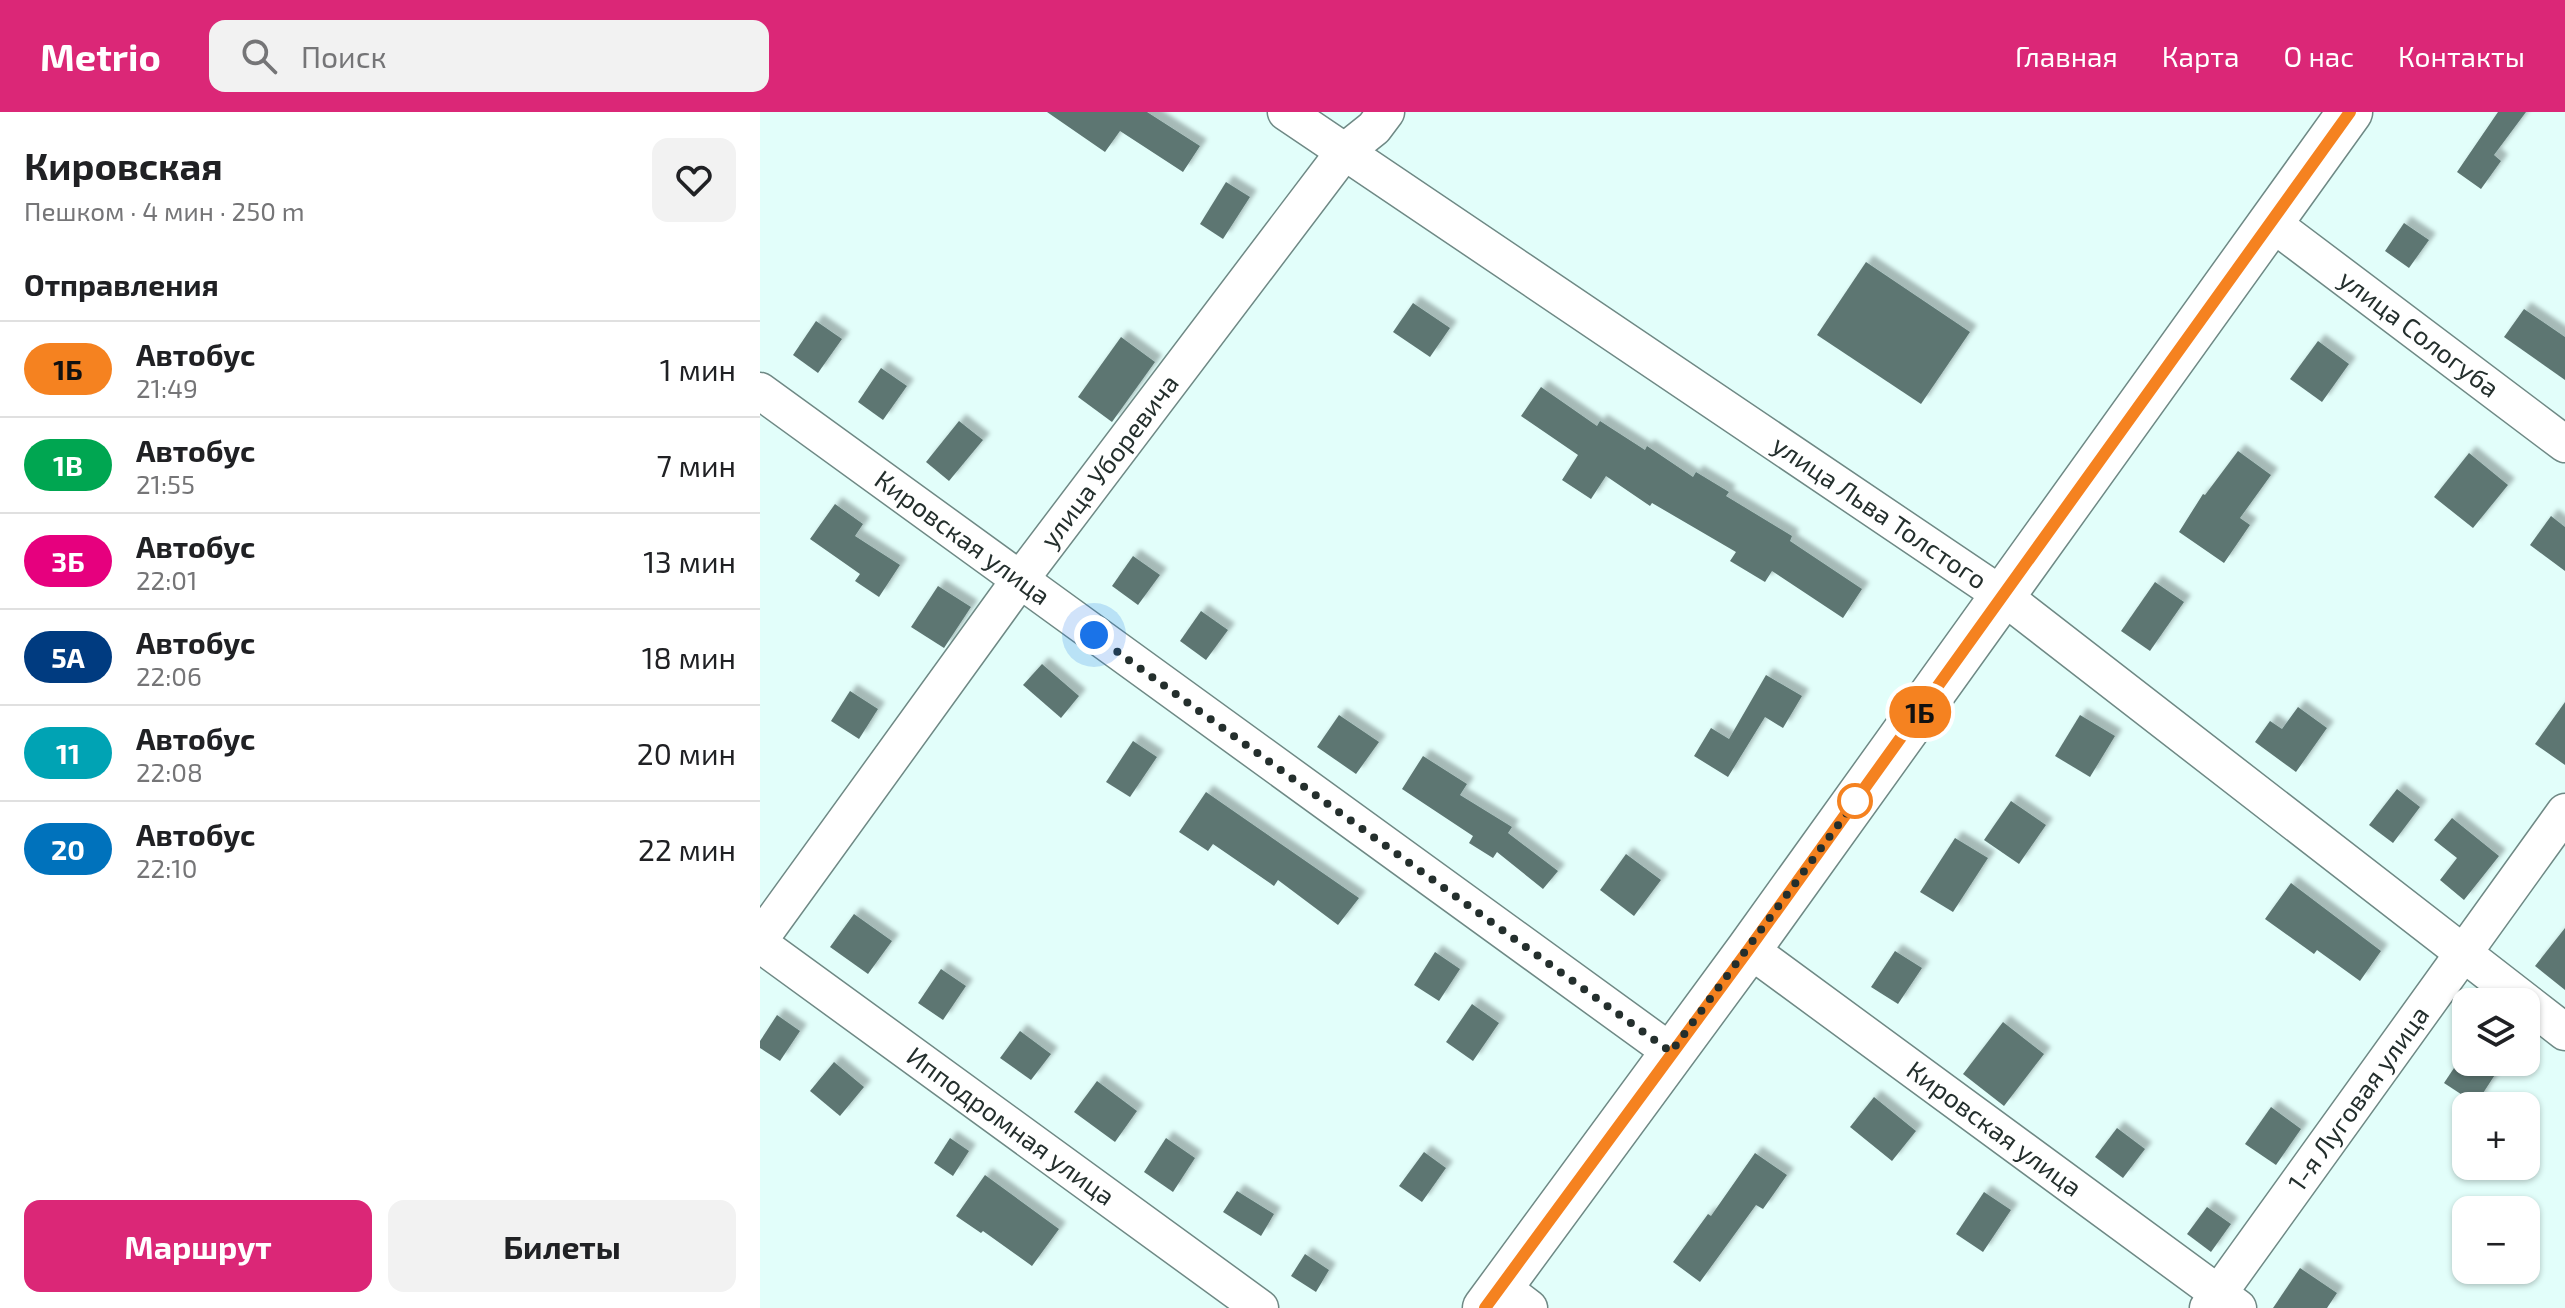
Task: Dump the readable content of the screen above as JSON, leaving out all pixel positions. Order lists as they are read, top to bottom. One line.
{"streets":{"street":["улица Сологуба","улица Уборевича","улица Льва Толстого","Кировская улица","1-я Луговая улица","Ипподромная улица"]},"crossings":[["улица Уборевича","улица Льва Толстого"],["улица Уборевича","Кировская улица"],["улица Уборевича","Ипподромная улица"],["улица Льва Толстого","1-я Луговая улица"],["Кировская улица","1-я Луговая улица"]],"lines":["bus line 1Б"],"page":{"header":"Metrio","search":"Поиск","nav":["Главная","Карта","О нас","Контакты"],"heading":[["Кировская","Пешком · 4 мин · 250 m"],"Отправления"],"on_map":"1Б","list":[{"mark":"1Б","name":"Автобус","note":"21:49","value":"1 мин"},{"mark":"1В","name":"Автобус","note":"21:55","value":"7 мин"},{"mark":"3Б","name":"Автобус","note":"22:01","value":"13 мин"},{"mark":"5А","name":"Автобус","note":"22:06","value":"18 мин"},{"mark":"11","name":"Автобус","note":"22:08","value":"20 мин"},{"mark":"20","name":"Автобус","note":"22:10","value":"22 мин"}],"map_buttons":["+","−"],"buttons":["Маршрут","Билеты"]}}
